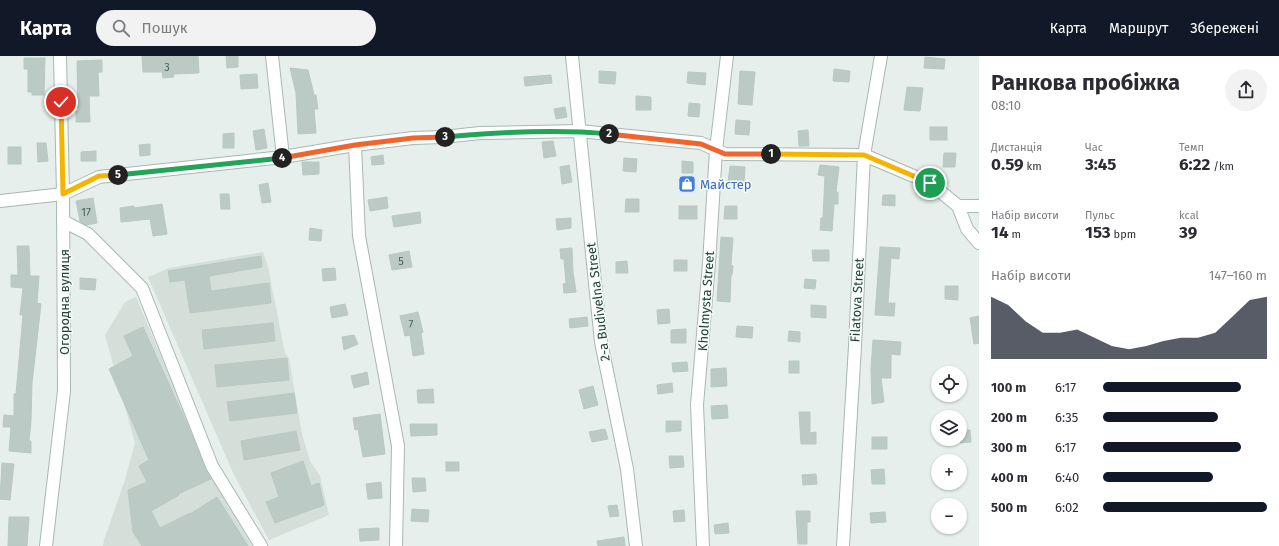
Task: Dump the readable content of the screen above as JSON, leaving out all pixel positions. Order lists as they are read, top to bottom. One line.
{"streets":{"street":["Filatova Street","Kholmysta Street","Огородна вулиця","2-a Budivelna Street"]},"places":{"shop":["Майстер"]},"house_numbers":["3","17","5","7"],"page":{"header":"Карта","search":"Пошук","nav":["Карта","Маршрут","Збережені"],"heading":["Ранкова пробіжка","08:10"],"pins":["2","3","1","4","5"],"stats":[["Дистанція","0.59 km"],["Час","3:45"],["Темп","6:22 /km"],["Набір висоти","14 m"],["Пульс","153 bpm"],["kcal","39"]],"chart":["Набір висоти","147–160 m"],"map_buttons":["+","−"],"list":[{"name":"100 m","note":"6:17"},{"name":"200 m","note":"6:35"},{"name":"300 m","note":"6:17"},{"name":"400 m","note":"6:40"},{"name":"500 m","note":"6:02"}]}}
